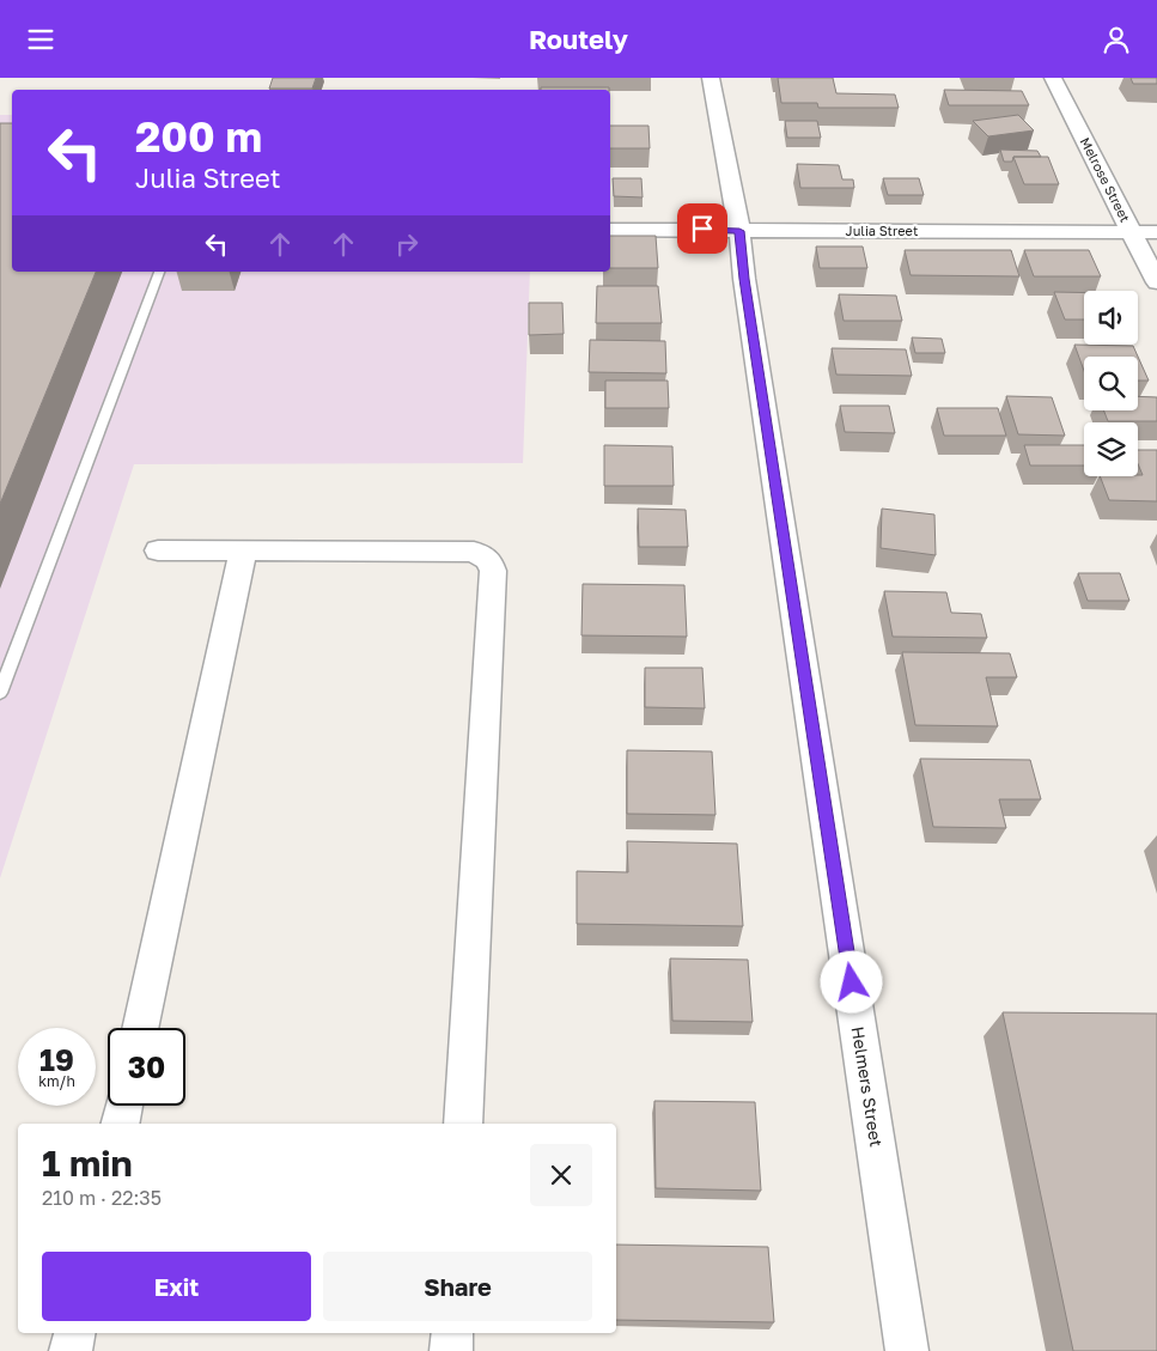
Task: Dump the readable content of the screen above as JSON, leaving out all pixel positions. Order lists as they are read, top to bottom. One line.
{"streets":{"street":["Melrose Street","Julia Street","Helmers Street"]},"crossings":[["Melrose Street","Julia Street"],["Julia Street","Helmers Street"]],"page":{"header":"Routely","turn":["200 m","Julia Street"],"speed":"19 km/h","limit":"30","heading":["1 min","210 m · 22:35"],"buttons":["Exit","Share"]}}
